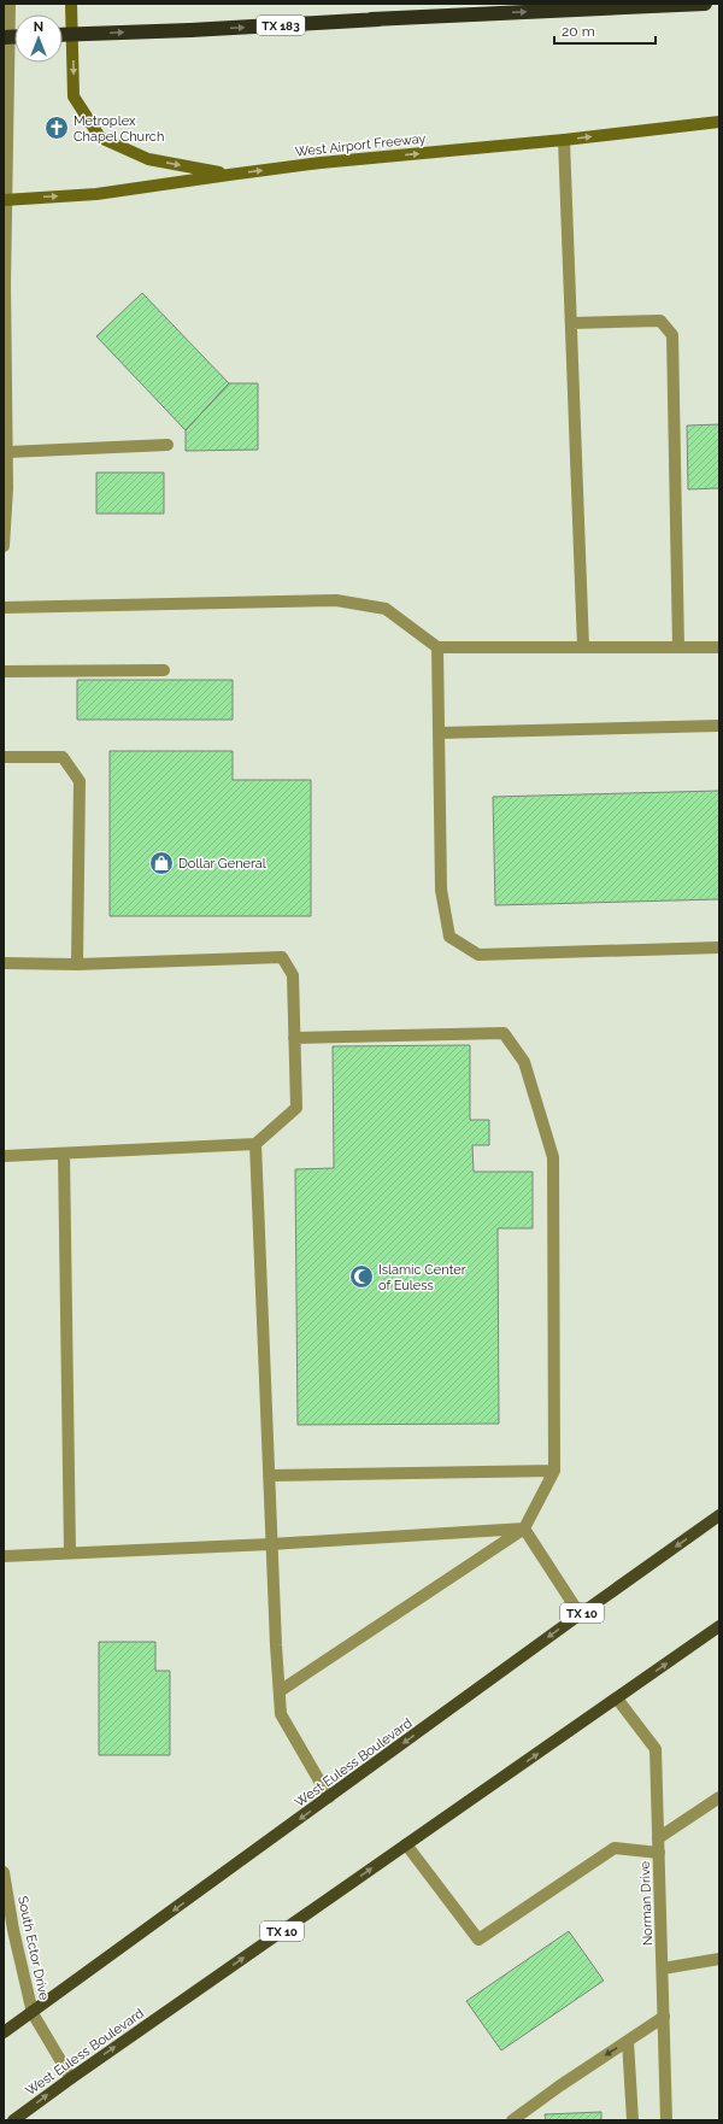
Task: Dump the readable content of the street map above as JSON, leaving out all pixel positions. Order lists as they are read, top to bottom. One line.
{"streets":{"highway":["TX 183"],"main road":["West Airport Freeway","TX 10","West Euless Boulevard"],"street":["Norman Drive","South Ector Drive"]},"crossings":[["West Euless Boulevard","Norman Drive"],["West Euless Boulevard","South Ector Drive"]],"one_way":["West Airport Freeway"],"places":{"church":["Metroplex Chapel Church"],"shop":["Dollar General"],"mosque":["Islamic Center of Euless"]},"scale_bar":"20 m","north":"top"}
